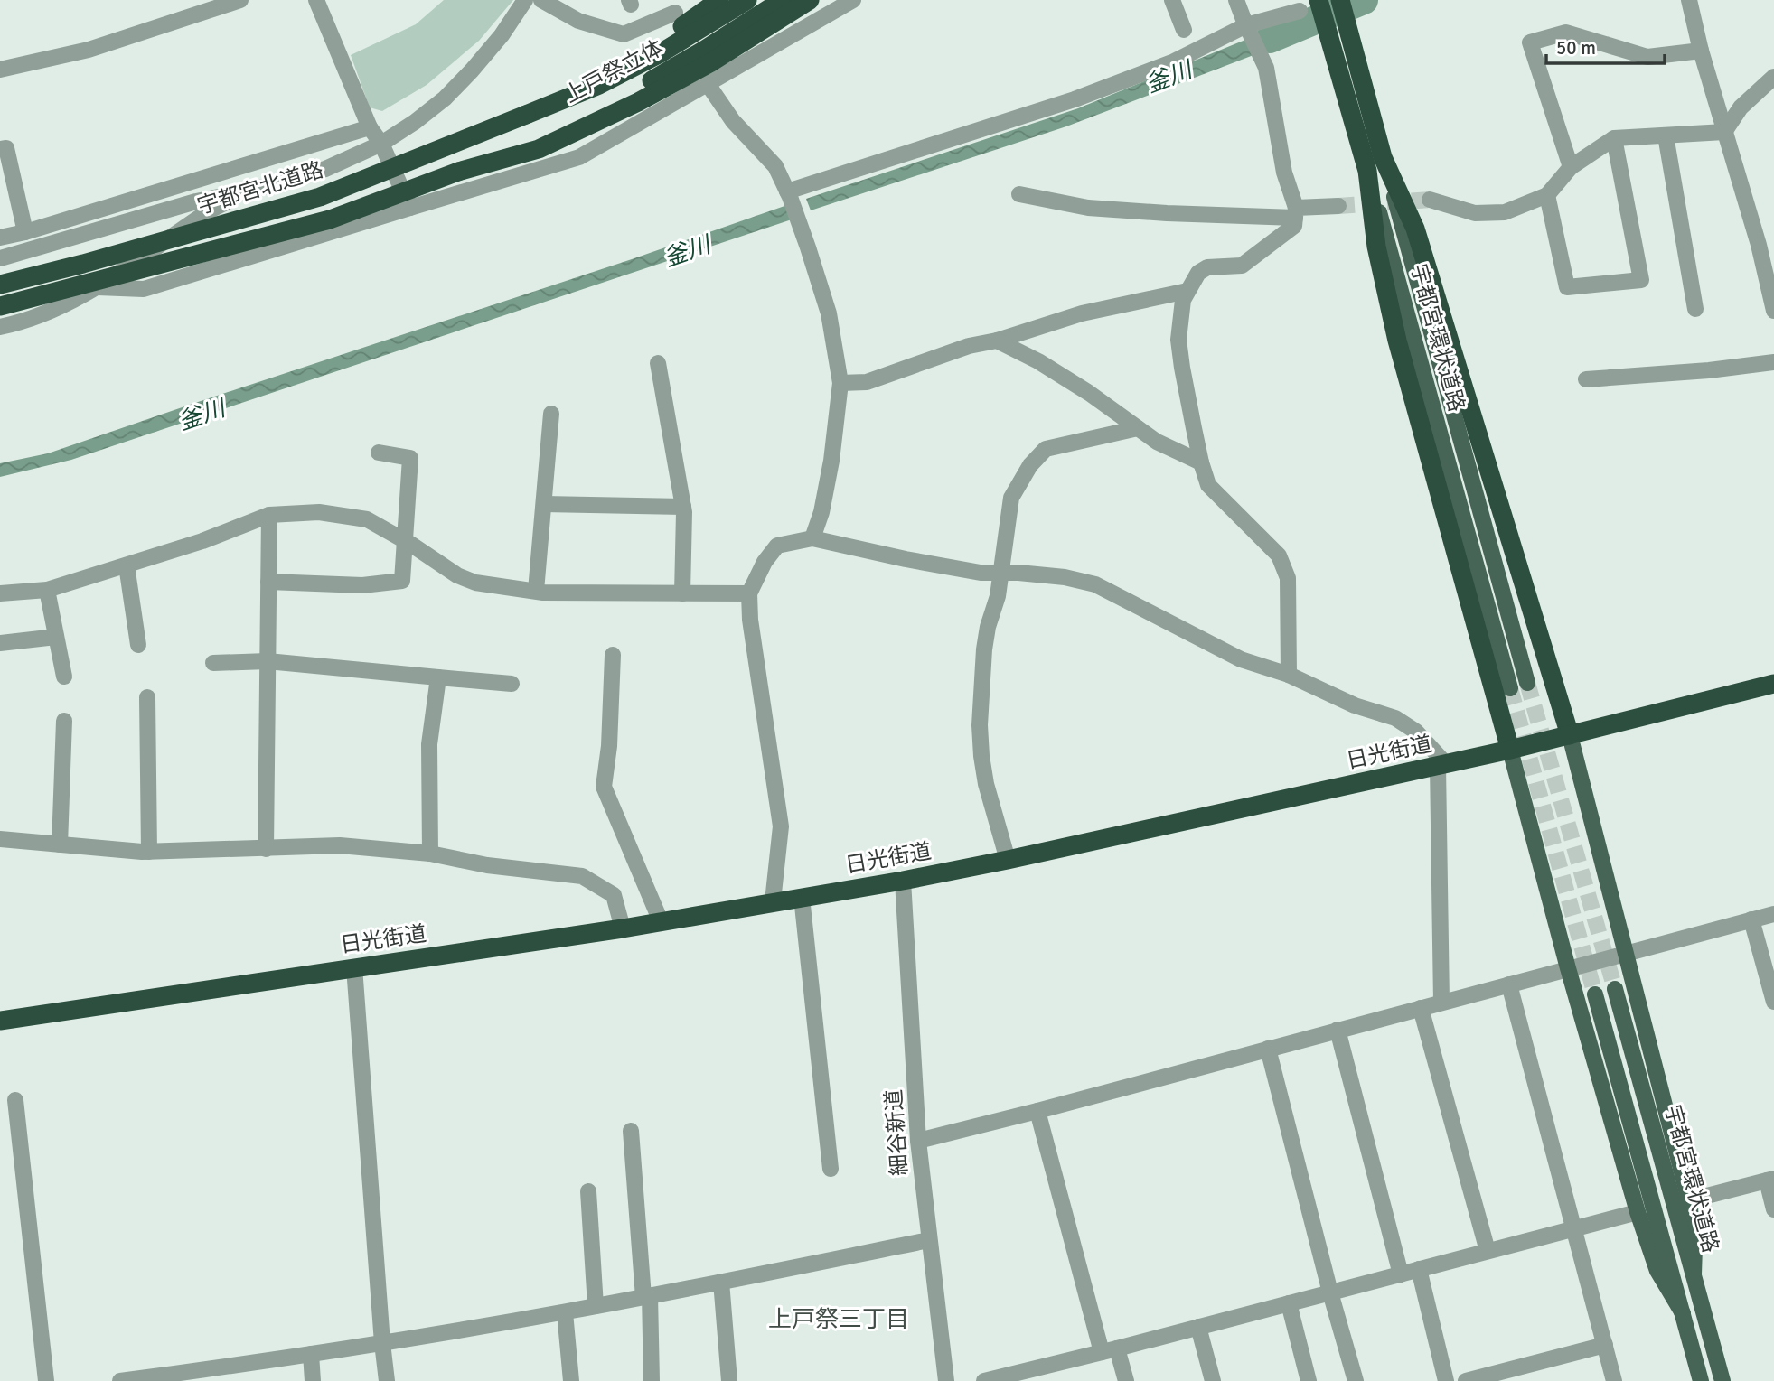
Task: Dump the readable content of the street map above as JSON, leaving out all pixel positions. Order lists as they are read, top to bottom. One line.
{"streets":{"highway":["上戸祭立体","宇都宮北道路","宇都宮環状道路","日光街道"],"street":["細谷新道"]},"crossings":[["上戸祭立体","宇都宮北道路"],["日光街道","細谷新道"]],"districts":["上戸祭三丁目"],"water":["釜川"],"scale_bar":"50 m"}
